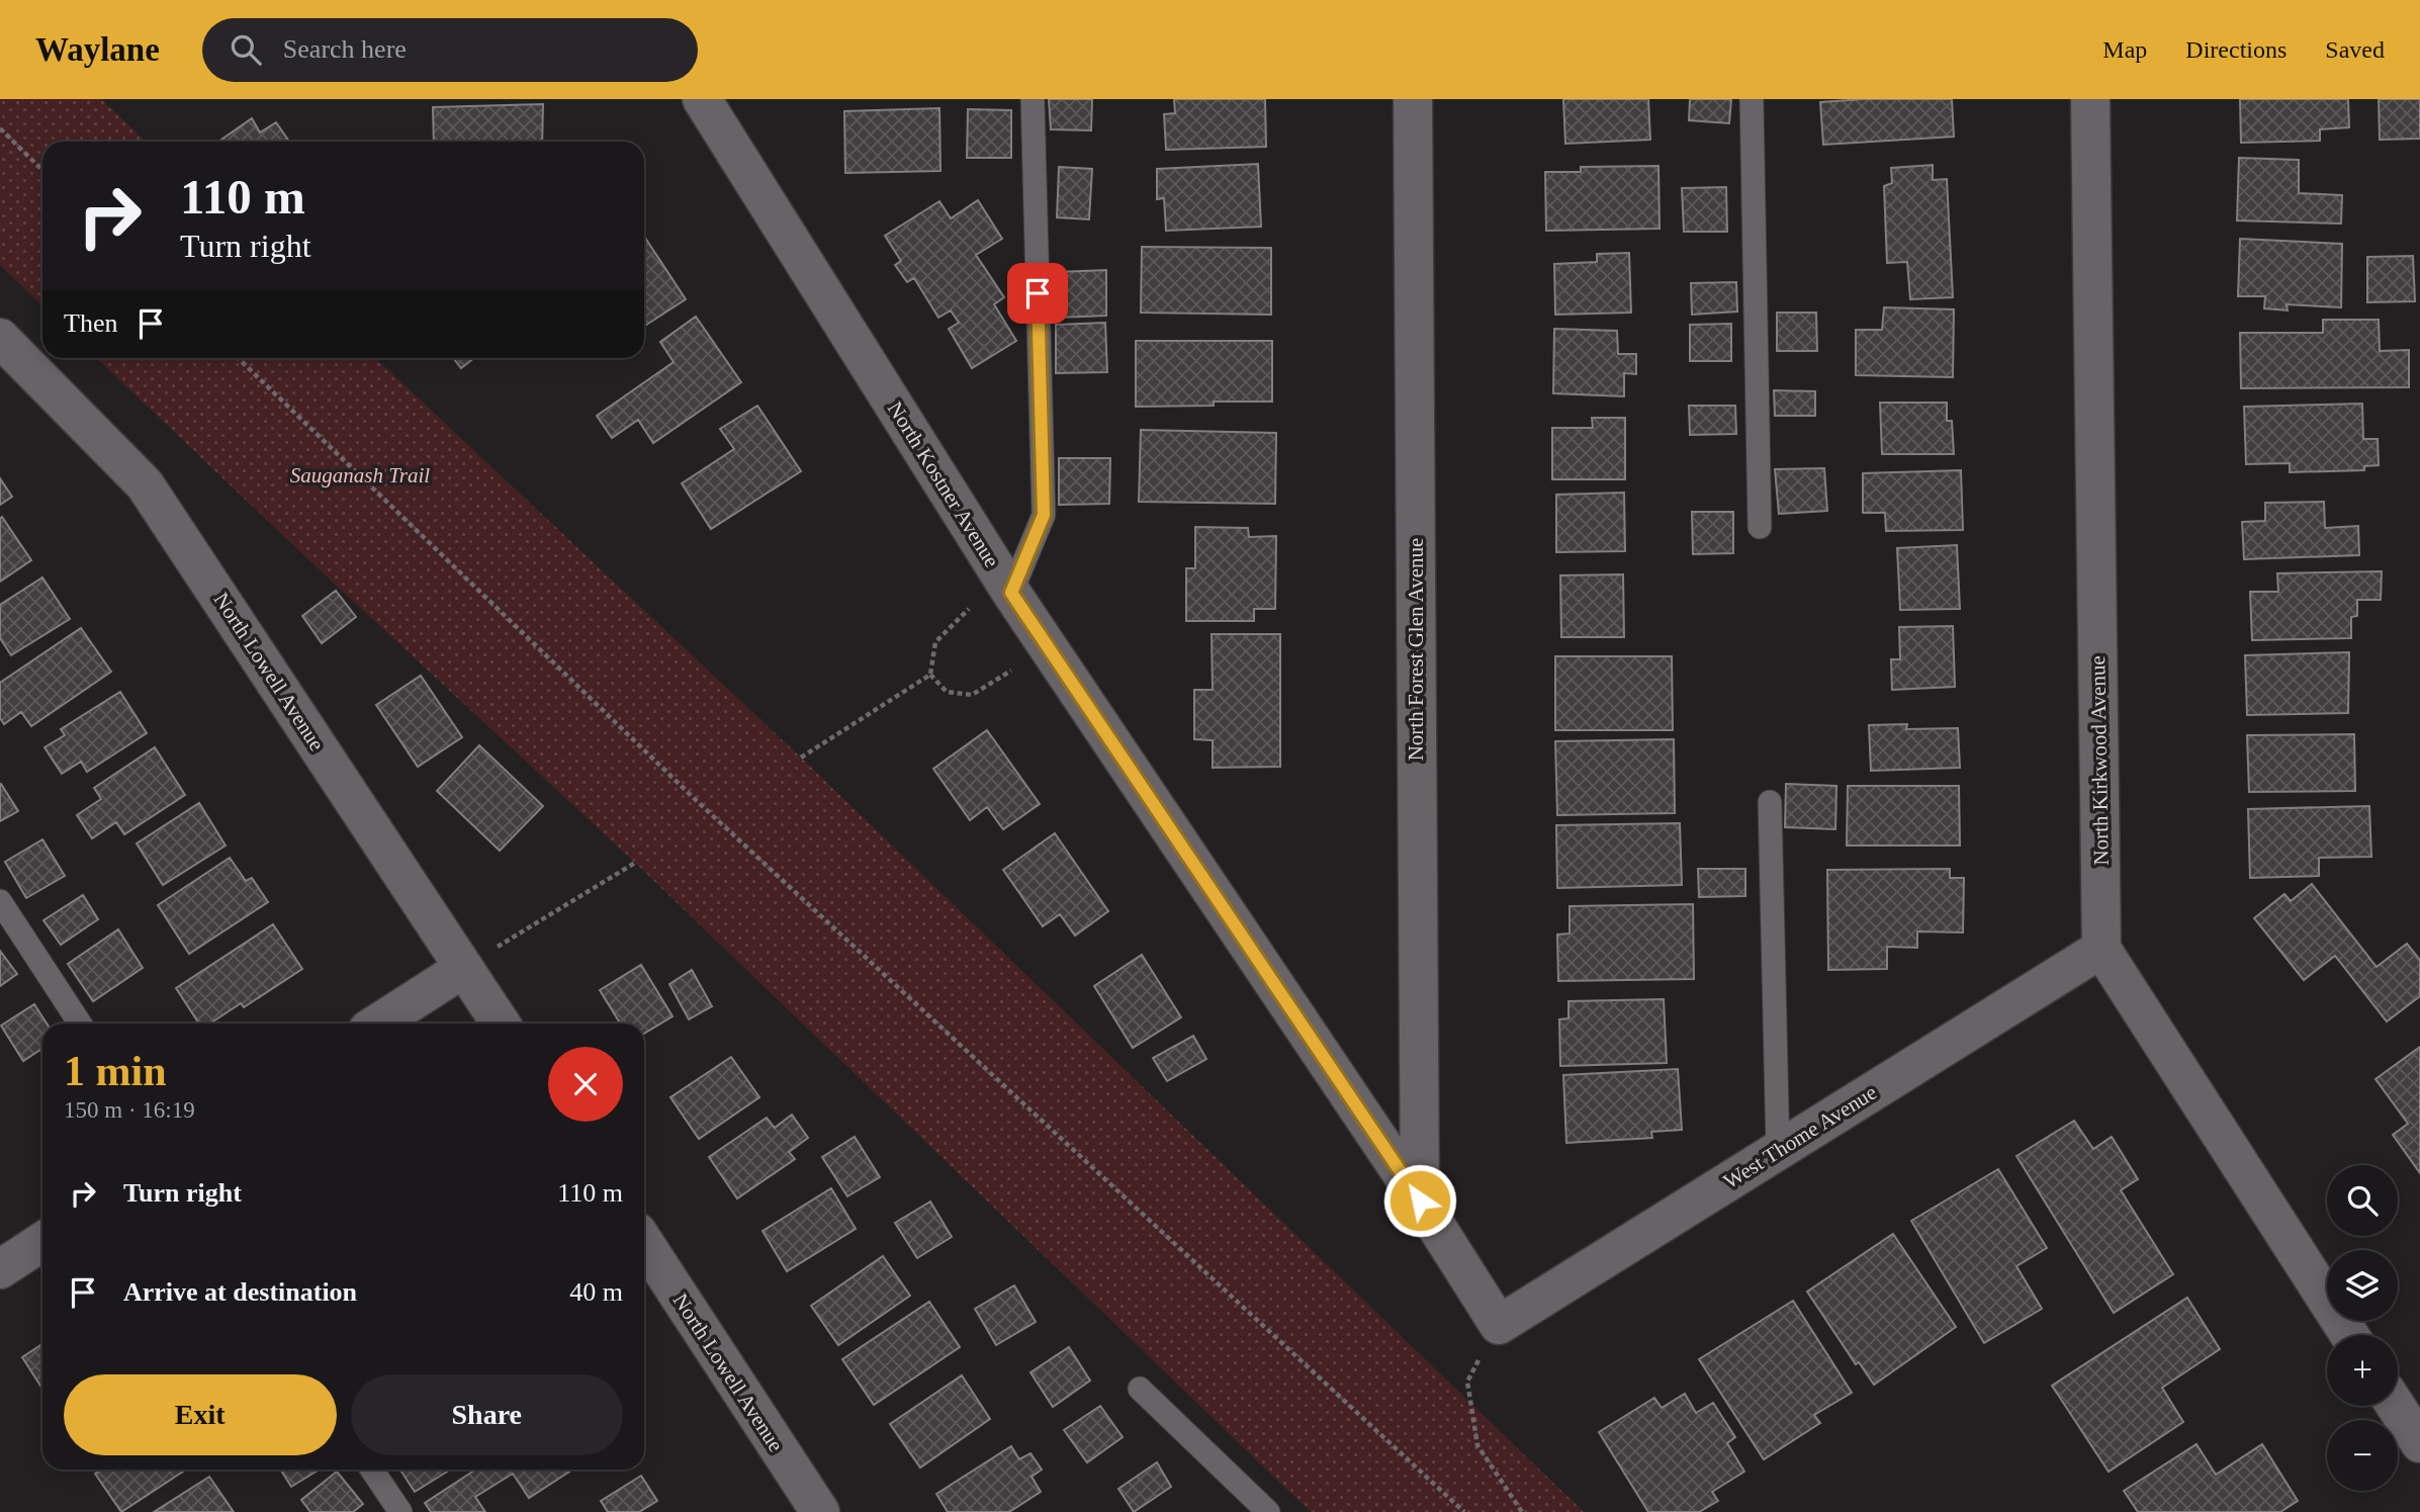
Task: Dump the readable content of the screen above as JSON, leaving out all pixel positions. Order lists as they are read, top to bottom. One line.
{"streets":{"street":["North Kostner Avenue","North Forest Glen Avenue","North Lowell Avenue","North Kirkwood Avenue","West Thome Avenue"]},"crossings":[["North Kostner Avenue","North Forest Glen Avenue"],["North Kostner Avenue","West Thome Avenue"],["North Kirkwood Avenue","West Thome Avenue"]],"parks":["Sauganash Trail"],"page":{"header":"Waylane","search":"Search here","nav":["Map","Directions","Saved"],"turn":["110 m","Turn right"],"then":"Then","heading":["1 min","150 m · 16:19"],"list":[{"name":"Turn right","value":"110 m"},{"name":"Arrive at destination","value":"40 m"}],"map_buttons":["+","−"],"buttons":["Exit","Share"]}}
